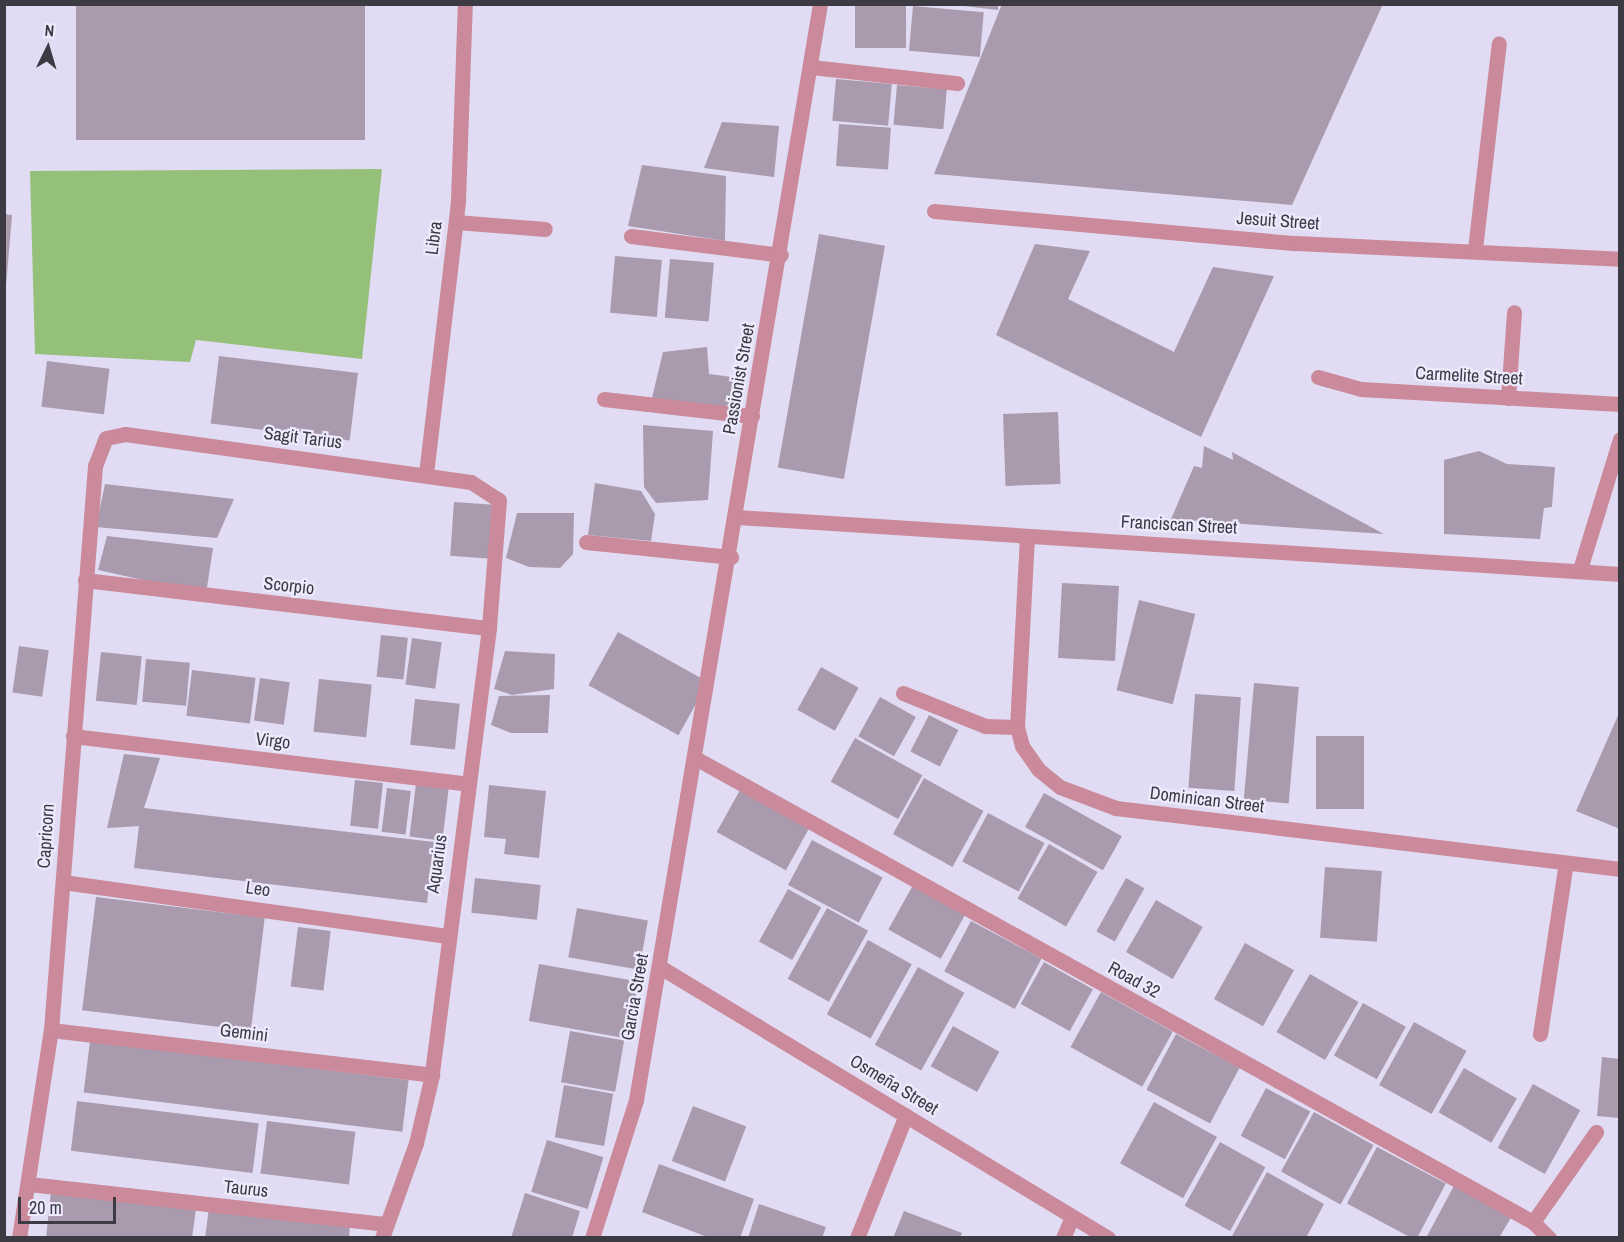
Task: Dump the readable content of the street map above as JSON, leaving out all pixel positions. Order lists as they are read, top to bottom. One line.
{"streets":{"street":["Jesuit Street","Libra","Carmelite Street","Passionist Street","Sagit Tarius","Franciscan Street","Scorpio","Virgo","Dominican Street","Capricorn","Aquarius","Leo","Road 32","Garcia Street","Gemini","Osmeña Street","Taurus"]},"crossings":[["Libra","Sagit Tarius"],["Passionist Street","Franciscan Street"],["Passionist Street","Road 32"],["Passionist Street","Garcia Street"],["Sagit Tarius","Capricorn"],["Sagit Tarius","Aquarius"],["Franciscan Street","Dominican Street"],["Scorpio","Capricorn"],["Scorpio","Aquarius"],["Virgo","Capricorn"],["Virgo","Aquarius"],["Capricorn","Leo"],["Capricorn","Gemini"],["Capricorn","Taurus"],["Aquarius","Leo"],["Aquarius","Gemini"],["Aquarius","Taurus"],["Road 32","Garcia Street"],["Garcia Street","Osmeña Street"]],"scale_bar":"20 m","north":"top"}
